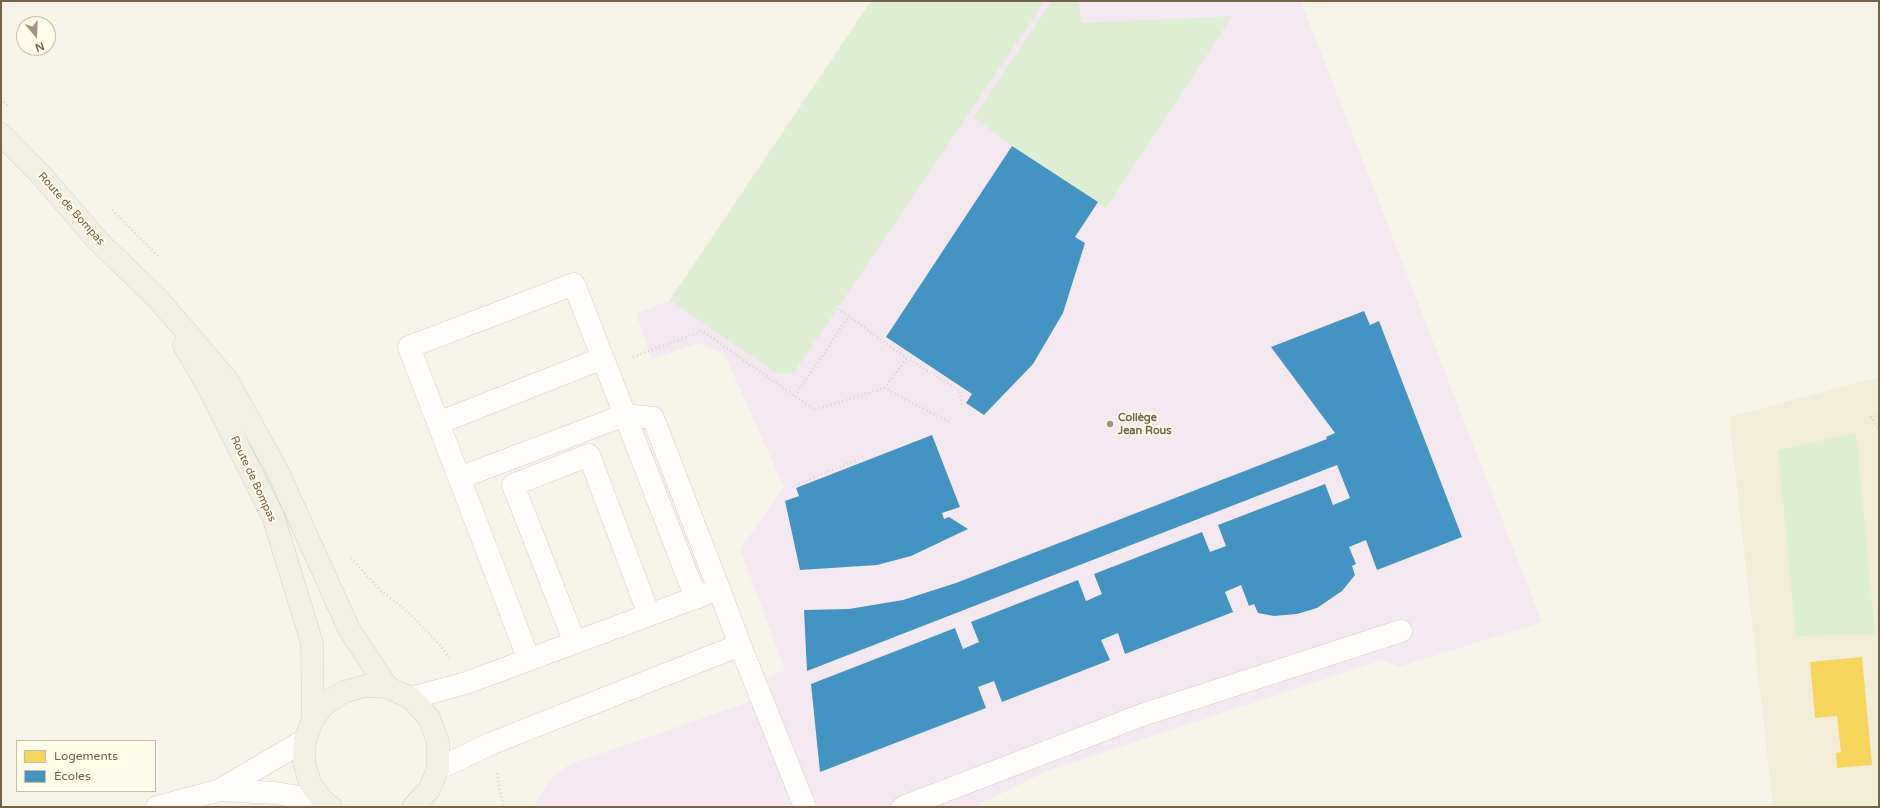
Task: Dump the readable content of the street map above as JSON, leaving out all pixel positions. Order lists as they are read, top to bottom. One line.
{"streets":{"main road":["Route de Bompas"]},"places":["Collège Jean Rous"],"legend":["Logements","Écoles"],"north":"bottom"}
